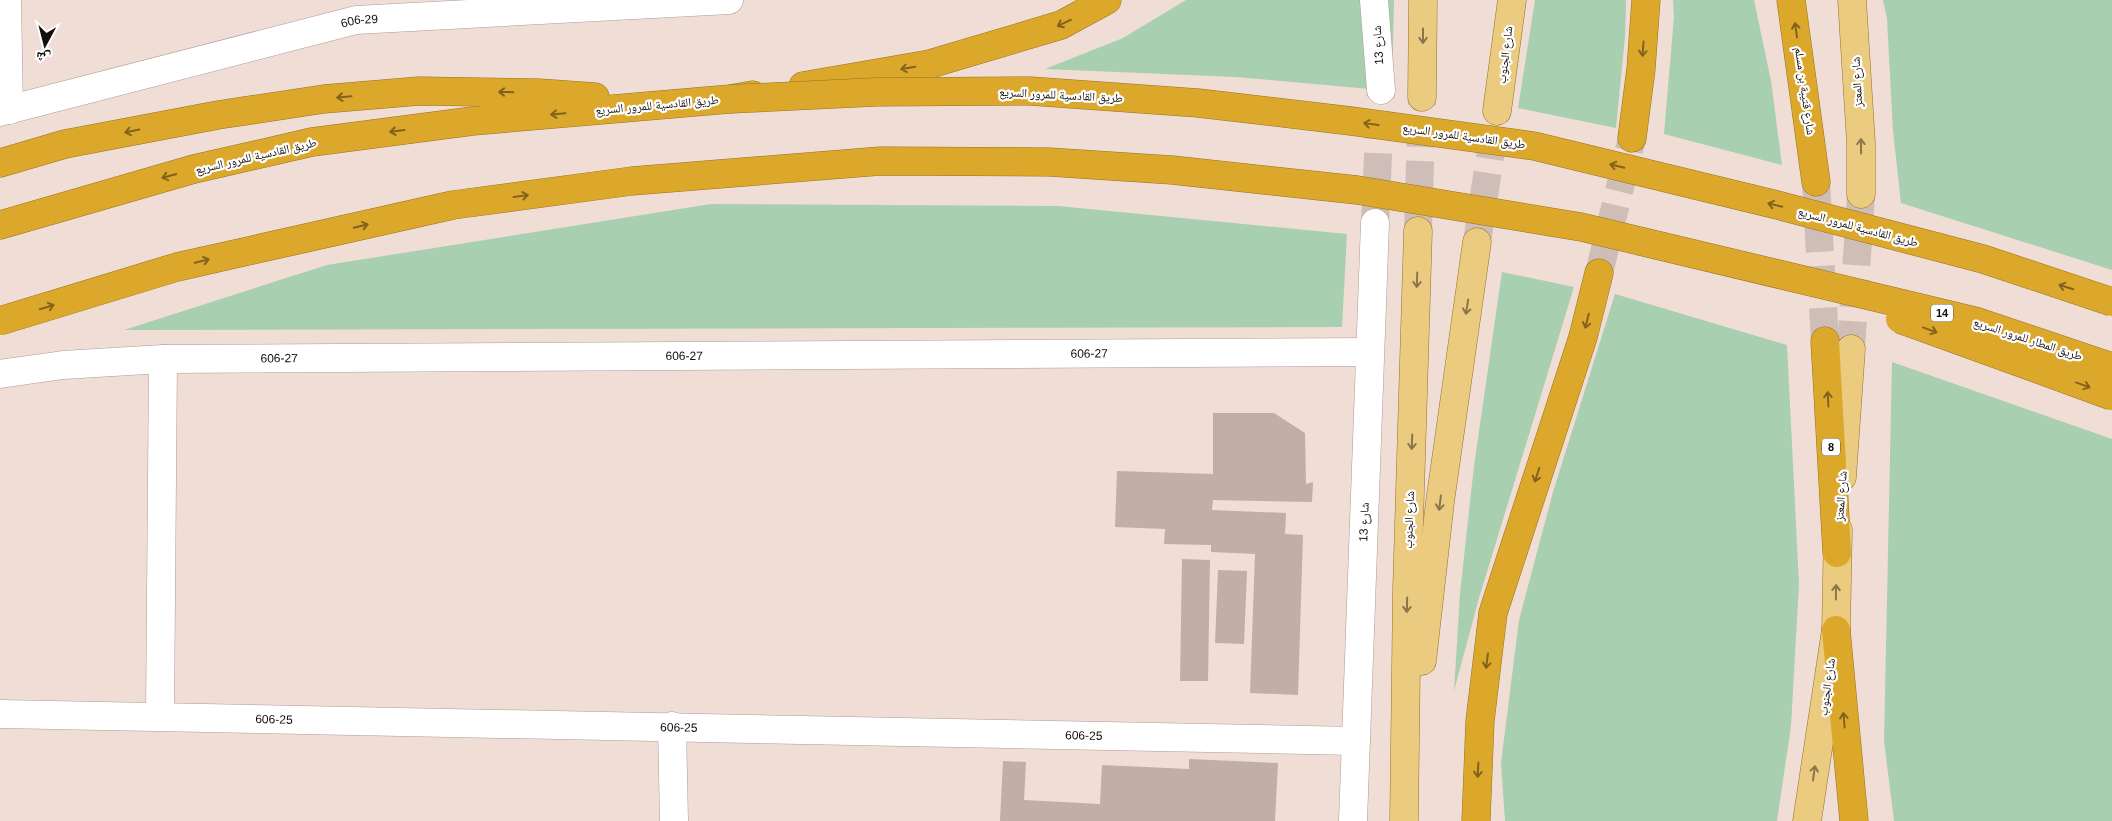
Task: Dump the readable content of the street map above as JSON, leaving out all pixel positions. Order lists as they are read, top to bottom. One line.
{"streets":{"highway":["شارع قتيبة بن مسلم","طريق القادسية للمرور السريع","14","طريق المطار للمرور السريع","8"],"main road":["شارع الجنوب","شارع المعتز"],"street":["606-29","شارع 13","606-27","606-25"]},"crossings":[["شارع 13","606-27"],["شارع 13","606-25"],["شارع الجنوب","شارع المعتز"],["شارع الجنوب","8"],["شارع المعتز","8"]],"one_way":["شارع المعتز"],"north":"bottom"}
